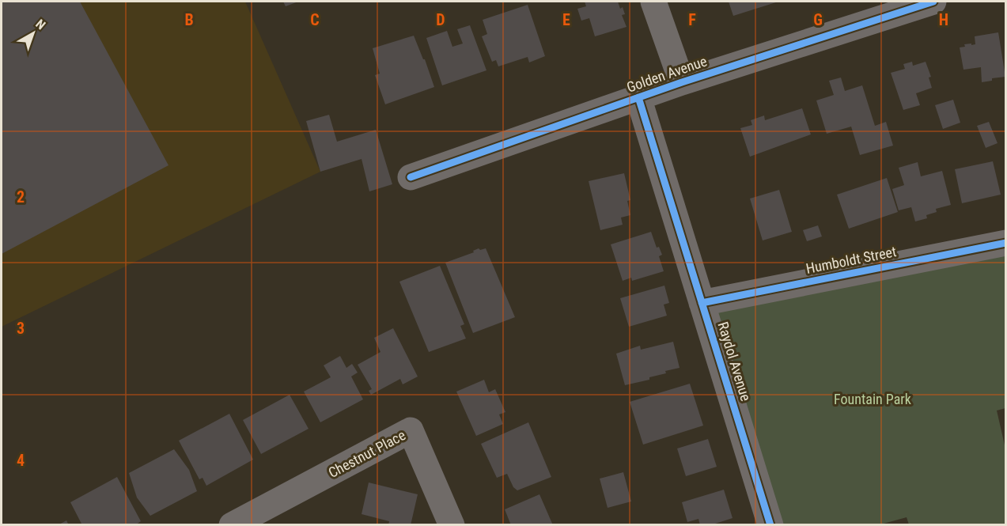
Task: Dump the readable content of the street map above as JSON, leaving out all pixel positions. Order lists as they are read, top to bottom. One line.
{"streets":{"street":["Golden Avenue","Humboldt Street","Raydol Avenue","Chestnut Place"]},"crossings":[["Golden Avenue","Raydol Avenue"],["Humboldt Street","Raydol Avenue"]],"parks":["Fountain Park"],"north":"top right","grid":{"columns":["B","C","D","E","F","G","H"],"rows":["2","3","4"]}}
